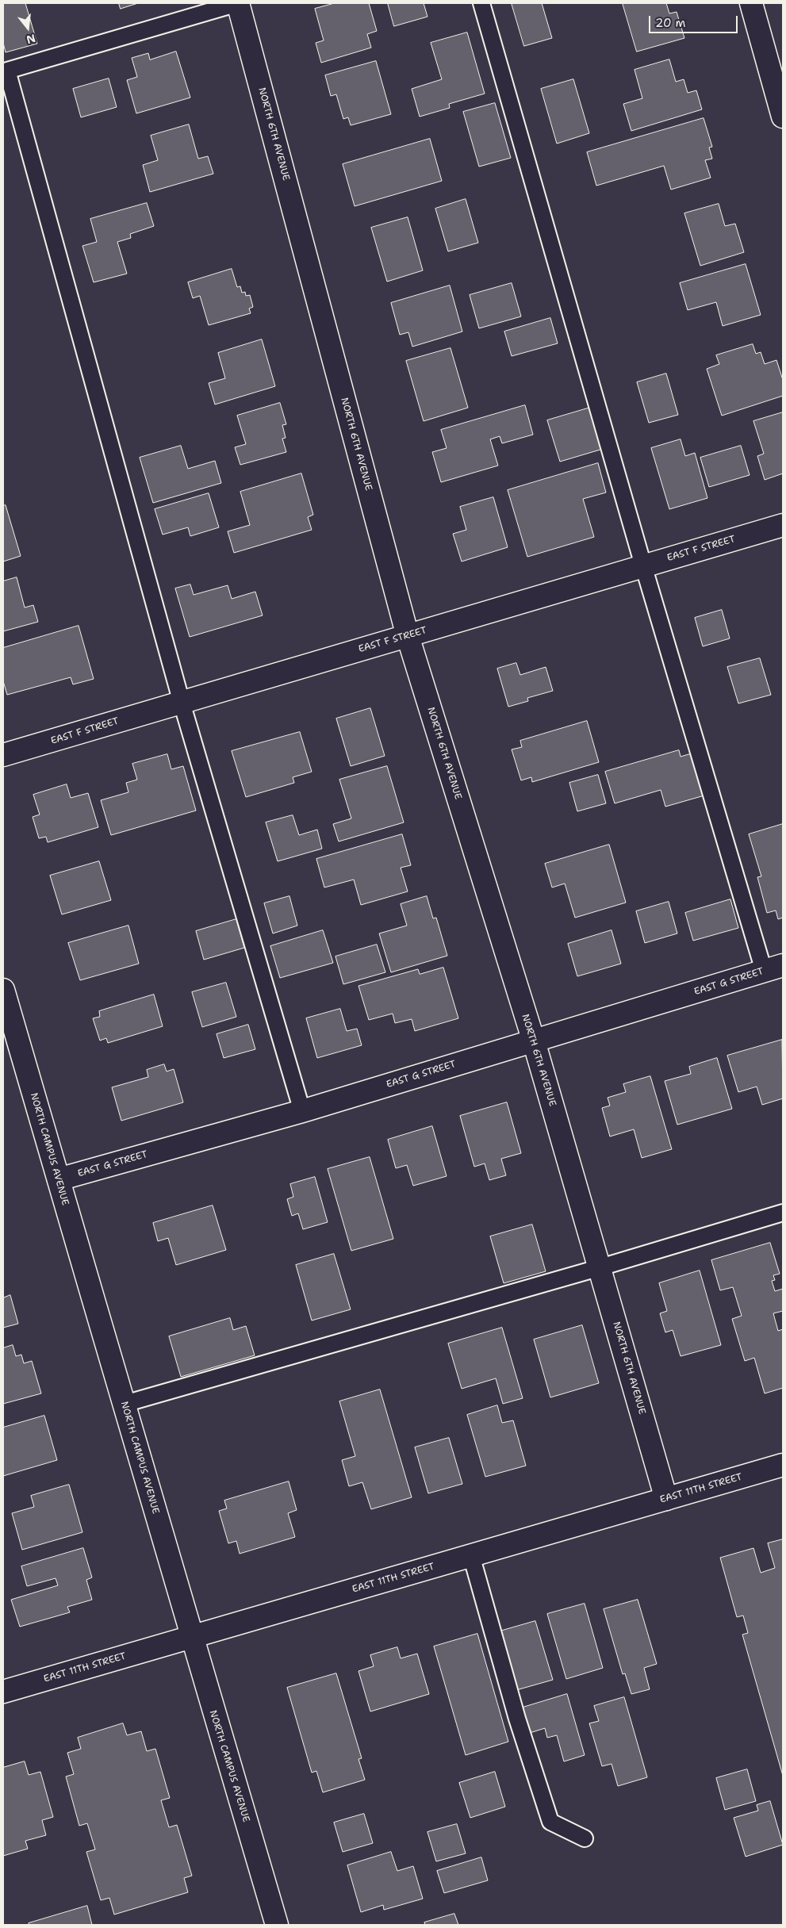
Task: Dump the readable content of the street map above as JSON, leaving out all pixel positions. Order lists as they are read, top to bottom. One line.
{"streets":{"street":["NORTH 6TH AVENUE","EAST F STREET","EAST G STREET","NORTH CAMPUS AVENUE","EAST 11TH STREET"]},"crossings":[["NORTH 6TH AVENUE","EAST F STREET"],["NORTH 6TH AVENUE","EAST G STREET"],["NORTH 6TH AVENUE","EAST 11TH STREET"],["EAST G STREET","NORTH CAMPUS AVENUE"],["NORTH CAMPUS AVENUE","EAST 11TH STREET"]],"scale_bar":"20 m","north":"bottom"}
